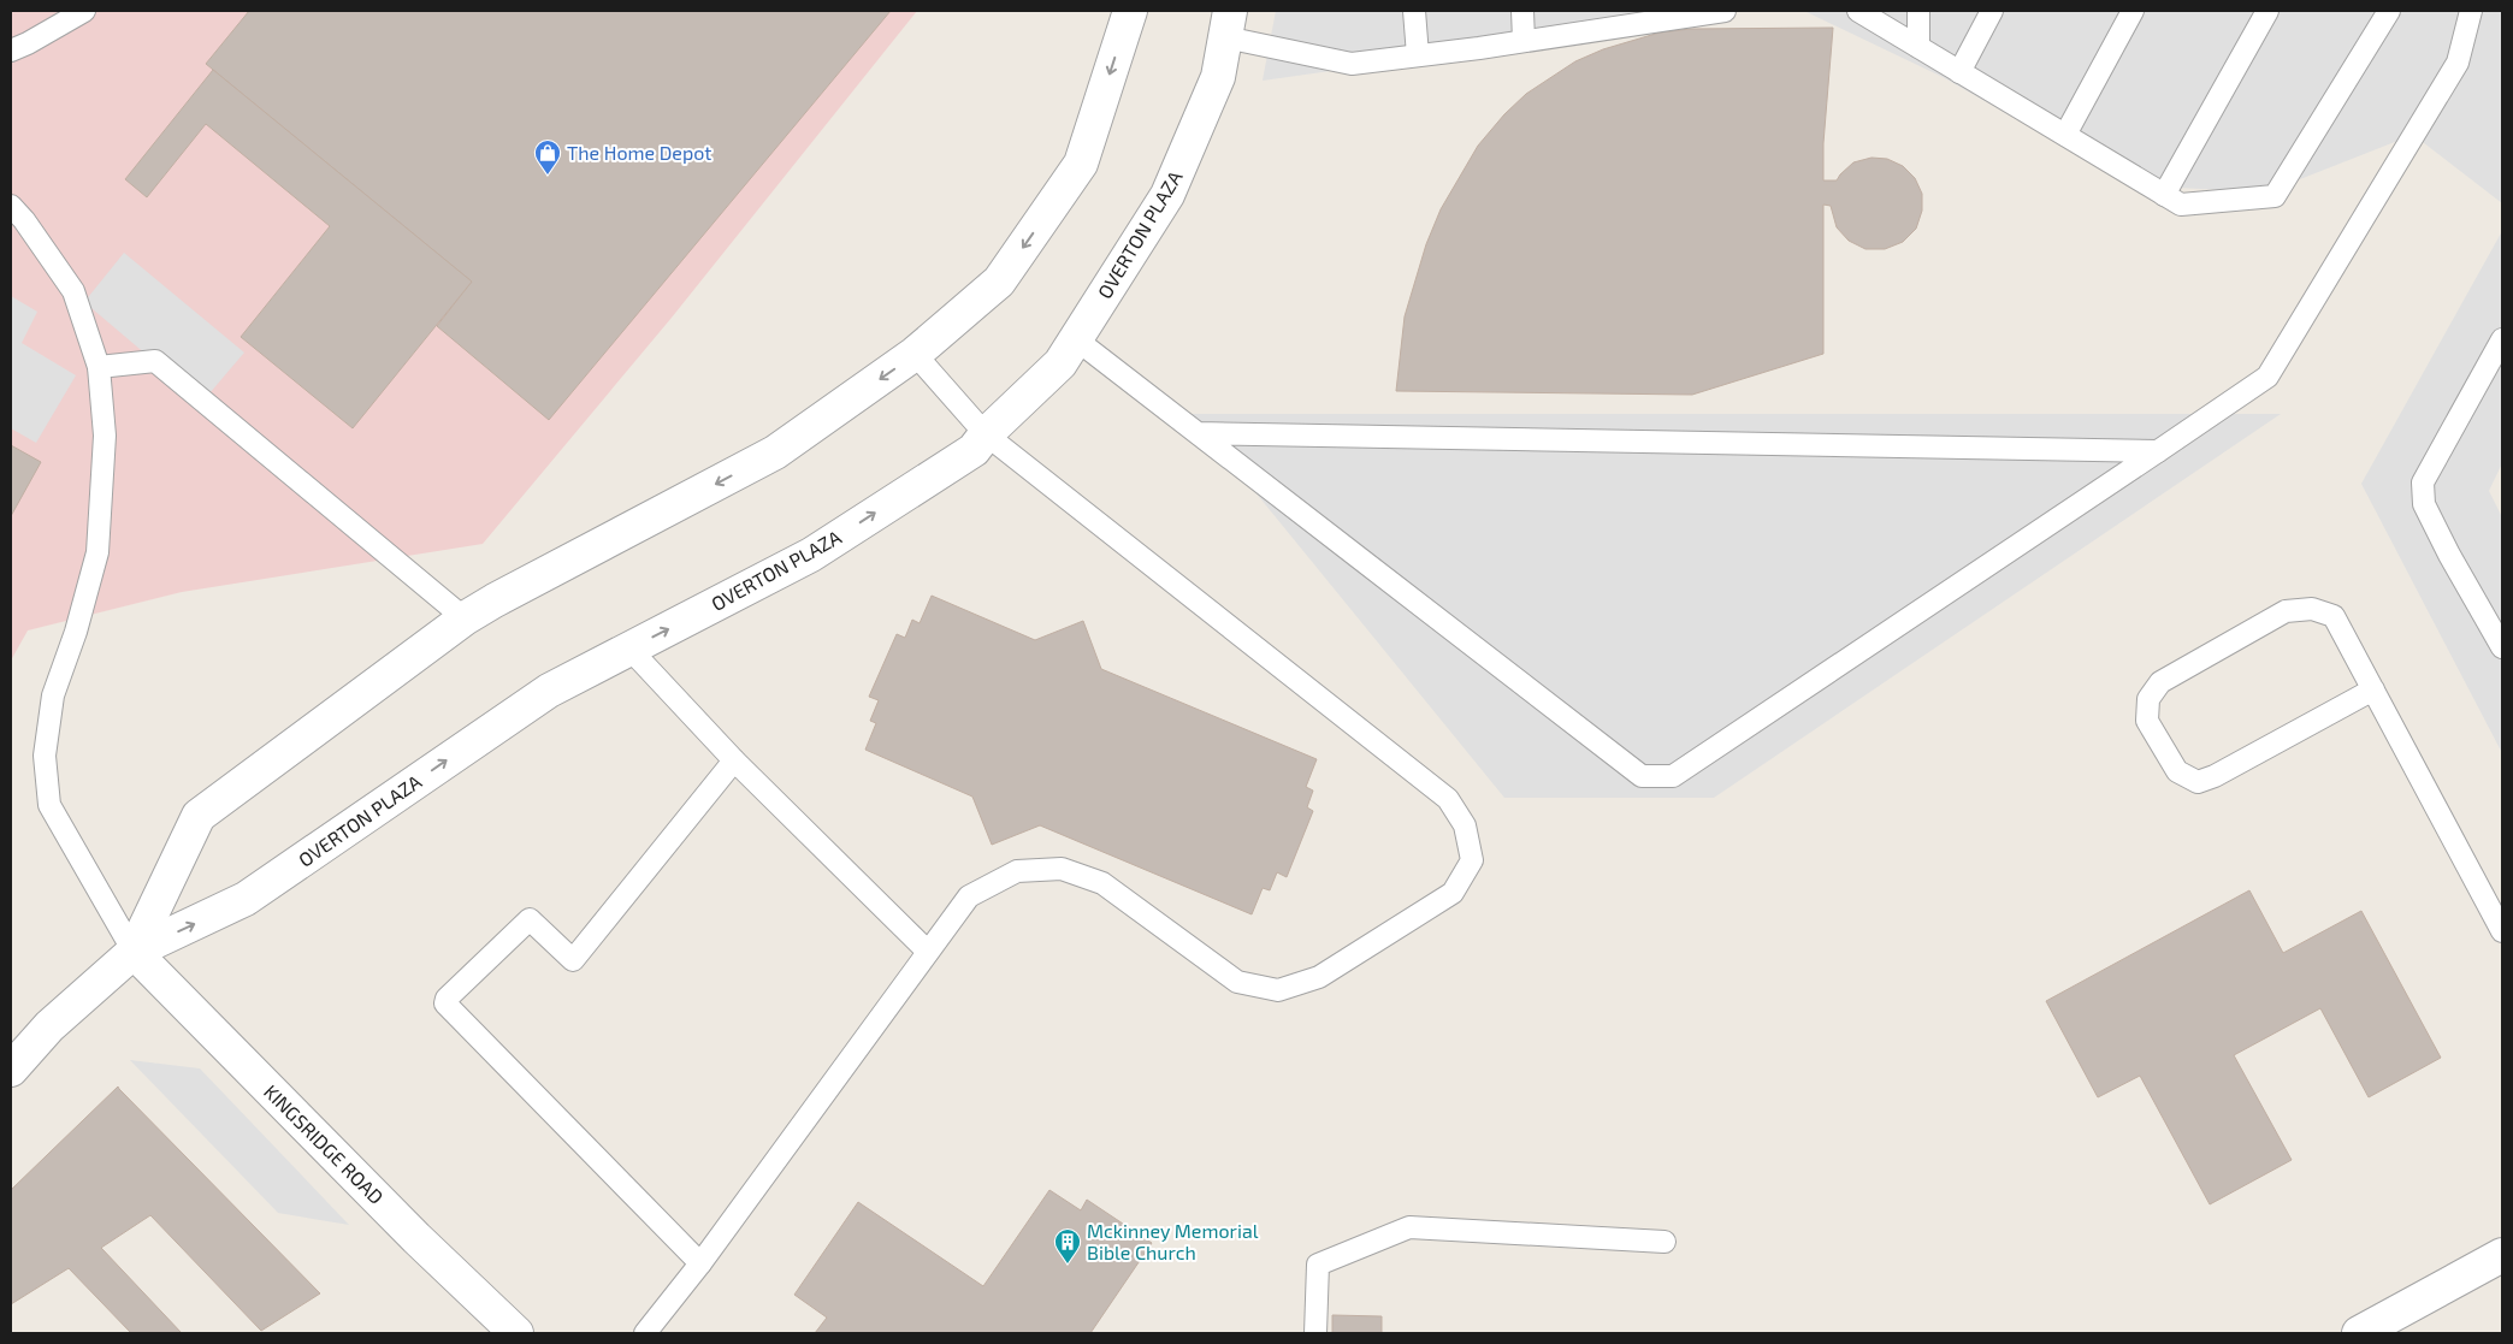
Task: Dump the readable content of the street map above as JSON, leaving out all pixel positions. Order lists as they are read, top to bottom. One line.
{"streets":{"street":["OVERTON PLAZA","KINGSRIDGE ROAD"]},"crossings":[["OVERTON PLAZA","KINGSRIDGE ROAD"]],"places":{"shop":["The Home Depot"],"building":["Mckinney Memorial Bible Church"]}}
